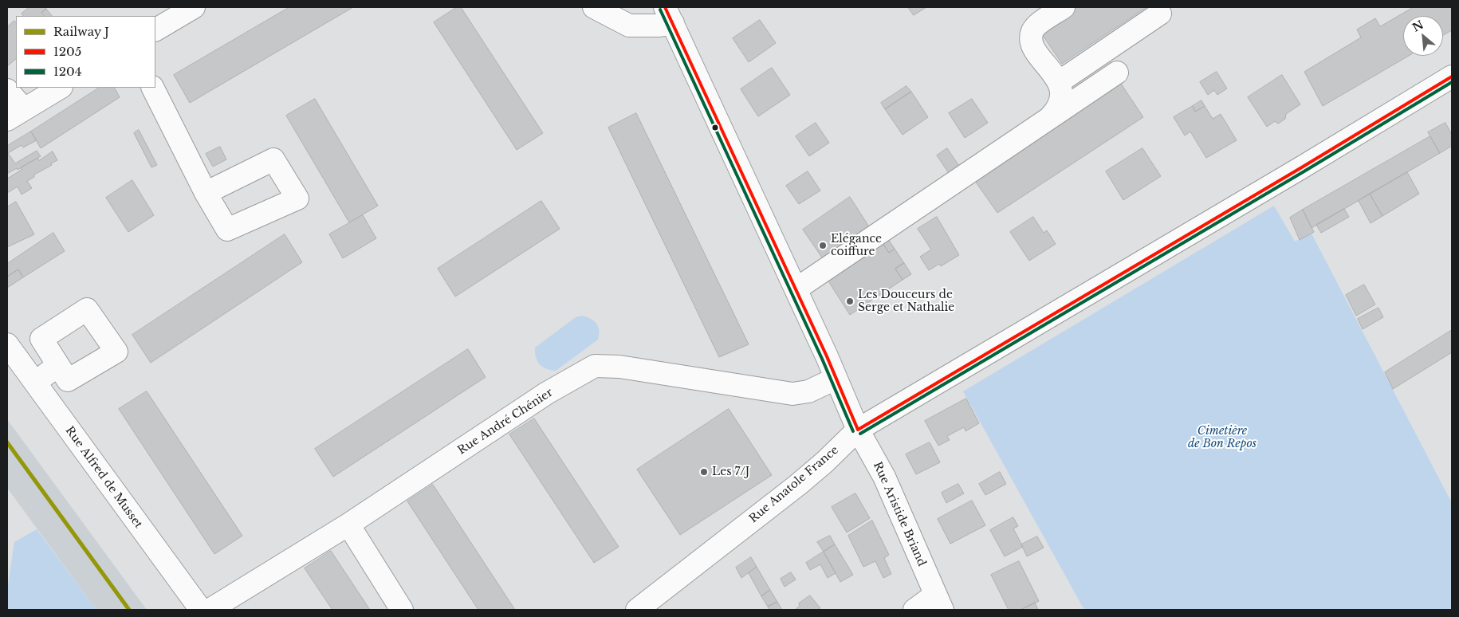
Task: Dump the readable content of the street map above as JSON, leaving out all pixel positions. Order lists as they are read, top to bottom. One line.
{"streets":{"street":["Rue André Chénier","Rue Alfred de Musset","Rue Anatole France","Rue Aristide Briand"]},"crossings":[["Rue André Chénier","Rue Aristide Briand"],["Rue Anatole France","Rue Aristide Briand"]],"parks":["Cimetière de Bon Repos"],"places":["Elégance coiffure","Les Douceurs de Serge et Nathalie","Les 7/J"],"lines":["transit line 1205","transit line 1204","rail line J"],"legend":["Railway J","1205","1204"],"north":"top left"}
